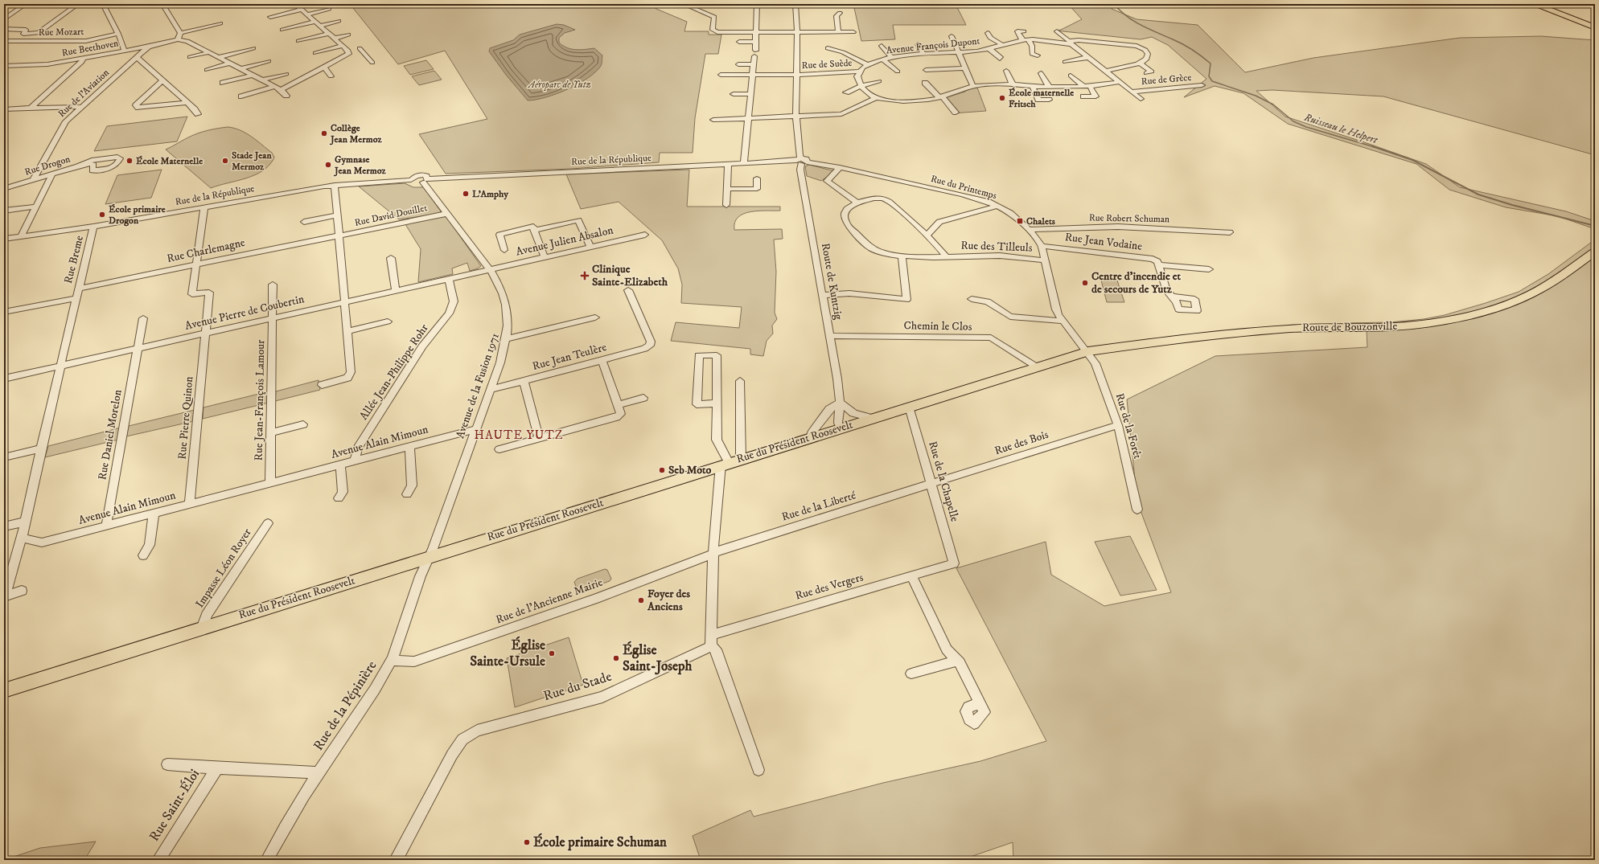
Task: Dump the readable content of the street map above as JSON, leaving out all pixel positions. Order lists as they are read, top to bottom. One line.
{"streets":{"main road":["Route de Bouzonville","Rue du Président Roosevelt"],"street":["Rue Mozart","Avenue François Dupont","Rue Beethoven","Rue de Suède","Rue de Grèce","Rue de l'Aviation","Rue de la République","Rue Drogon","Rue du Printemps","Rue David Douillet","Rue Robert Schuman","Avenue Julien Absalon","Rue Jean Vodaine","Rue des Tilleuls","Rue Charlemagne","Rue Breme","Route de Kuntzig","Avenue Pierre de Coubertin","Chemin le Clos","Rue Jean Teulère","Allée Jean-Philippe Rohr","Avenue de la Fusion 1971","Rue Jean-François Lamour","Rue Pierre Quinon","Rue de la Forêt","Rue Daniel Morelon","Avenue Alain Mimoun","Rue des Bois","Rue de la Chapelle","Rue de la Liberté","Impasse Léon Royer","Rue des Vergers","Rue de l'Ancienne Mairie","Rue du Stade","Rue de la Pépinière","Rue Saint-Éloi"]},"crossings":[["Avenue François Dupont","Rue de Suède"],["Avenue François Dupont","Rue de Grèce"],["Rue Beethoven","Rue de l'Aviation"],["Rue de Suède","Route de Kuntzig"],["Rue de l'Aviation","Rue Drogon"],["Rue de la République","Rue du Printemps"],["Rue de la République","Rue Breme"],["Rue de la République","Route de Kuntzig"],["Rue de la République","Avenue de la Fusion 1971"],["Rue du Printemps","Rue Robert Schuman"],["Rue du Printemps","Rue Jean Vodaine"],["Rue du Printemps","Rue des Tilleuls"],["Rue du Printemps","Route de Kuntzig"],["Rue du Printemps","Route de Bouzonville"],["Rue du Printemps","Rue de la Forêt"],["Rue du Printemps","Rue du Président Roosevelt"],["Rue David Douillet","Rue Charlemagne"],["Rue David Douillet","Avenue de la Fusion 1971"],["Avenue Julien Absalon","Avenue Pierre de Coubertin"],["Avenue Julien Absalon","Avenue de la Fusion 1971"],["Rue Charlemagne","Rue Breme"],["Rue Charlemagne","Rue Pierre Quinon"],["Route de Kuntzig","Chemin le Clos"],["Route de Kuntzig","Rue du Président Roosevelt"],["Avenue Pierre de Coubertin","Allée Jean-Philippe Rohr"],["Avenue Pierre de Coubertin","Avenue de la Fusion 1971"],["Avenue Pierre de Coubertin","Rue Jean-François Lamour"],["Avenue Pierre de Coubertin","Rue Pierre Quinon"],["Avenue Pierre de Coubertin","Rue Daniel Morelon"],["Chemin le Clos","Rue du Président Roosevelt"],["Route de Bouzonville","Rue de la Forêt"],["Route de Bouzonville","Rue du Président Roosevelt"],["Rue Jean Teulère","Avenue de la Fusion 1971"],["Allée Jean-Philippe Rohr","Avenue Alain Mimoun"],["Avenue de la Fusion 1971","Avenue Alain Mimoun"],["Avenue de la Fusion 1971","Rue du Président Roosevelt"],["Avenue de la Fusion 1971","Rue de la Pépinière"],["Rue Jean-François Lamour","Avenue Alain Mimoun"],["Rue Pierre Quinon","Avenue Alain Mimoun"],["Rue de la Forêt","Rue du Président Roosevelt"],["Rue de la Forêt","Rue des Bois"],["Rue Daniel Morelon","Avenue Alain Mimoun"],["Rue du Président Roosevelt","Rue de la Chapelle"],["Rue du Président Roosevelt","Impasse Léon Royer"],["Rue du Président Roosevelt","Rue de la Pépinière"],["Rue des Bois","Rue de la Chapelle"],["Rue des Bois","Rue de la Liberté"],["Rue de la Chapelle","Rue de la Liberté"],["Rue de la Chapelle","Rue des Vergers"],["Rue de la Liberté","Rue de l'Ancienne Mairie"],["Rue des Vergers","Rue du Stade"],["Rue de l'Ancienne Mairie","Rue de la Pépinière"],["Rue de la Pépinière","Rue Saint-Éloi"]],"districts":["HAUTE YUTZ"],"water":["Ruisseau le Helpert"],"parks":["Aéroparc de Yutz"],"places":{"other":["École maternelle Fritsch","Collège Jean Mermoz","École Maternelle","Stade Jean Mermoz","Gymnase Jean Mermoz","L'Amphy","École primaire Drogon","Centre d’incendie et de secours de Yutz","Seb Moto","Foyer des Anciens","Église Sainte-Ursule","Église Saint-Joseph","École primaire Schuman"],"transit":["Chalets"],"health":["Clinique Sainte-Elizabeth"]}}
